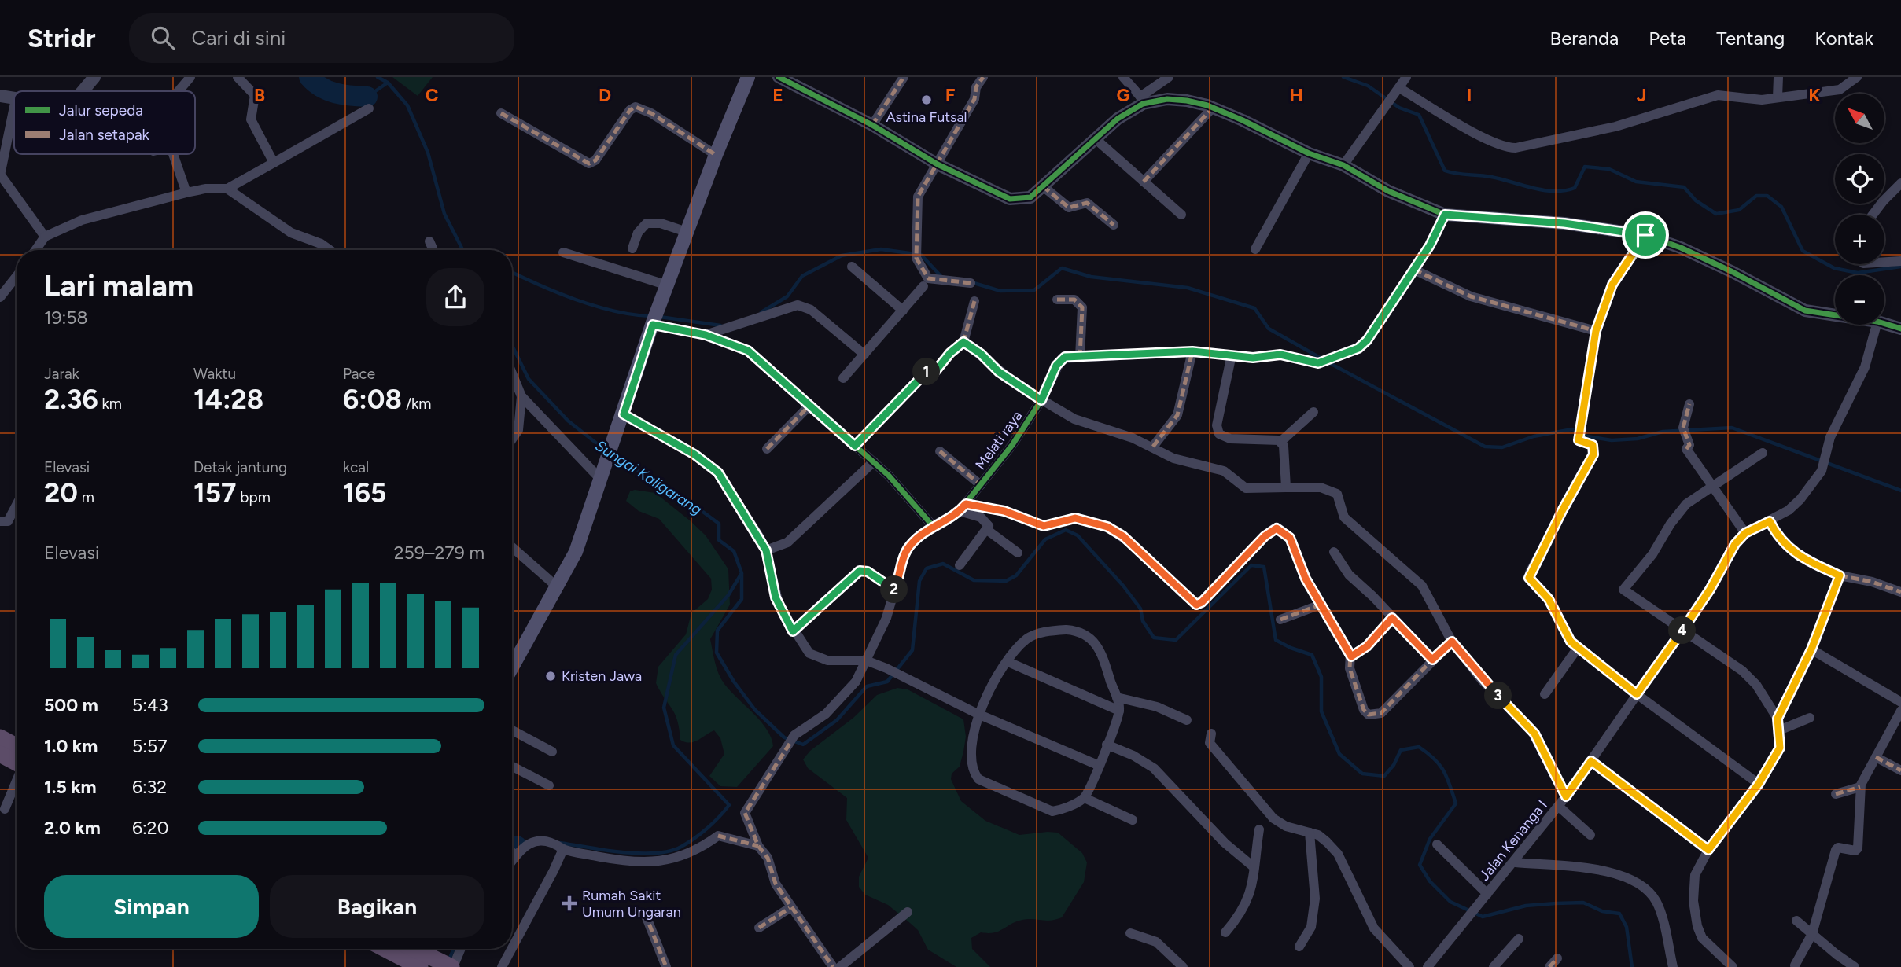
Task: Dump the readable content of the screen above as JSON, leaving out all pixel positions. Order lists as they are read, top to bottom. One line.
{"streets":{"street":["Melati raya","Jalan Kenanga I"]},"water":["Sungai Kaligarang"],"places":{"other":["Astina Futsal","Kristen Jawa"],"health":["Rumah Sakit Umum Ungaran"]},"legend":["Jalur sepeda","Jalan setapak"],"north":"top left","page":{"header":"Stridr","search":"Cari di sini","nav":["Beranda","Peta","Tentang","Kontak"],"map_buttons":["+","−"],"heading":["Lari malam","19:58"],"stats":[["Jarak","2.36 km"],["Waktu","14:28"],["Pace","6:08 /km"],["Elevasi","20 m"],["Detak jantung","157 bpm"],["kcal","165"]],"pins":["1","2","4","3"],"chart":["Elevasi","259–279 m"],"list":[{"name":"500 m","note":"5:43"},{"name":"1.0 km","note":"5:57"},{"name":"1.5 km","note":"6:32"},{"name":"2.0 km","note":"6:20"}],"buttons":["Simpan","Bagikan"]},"grid":{"columns":["B","C","D","E","F","G","H","I","J","K"]}}
